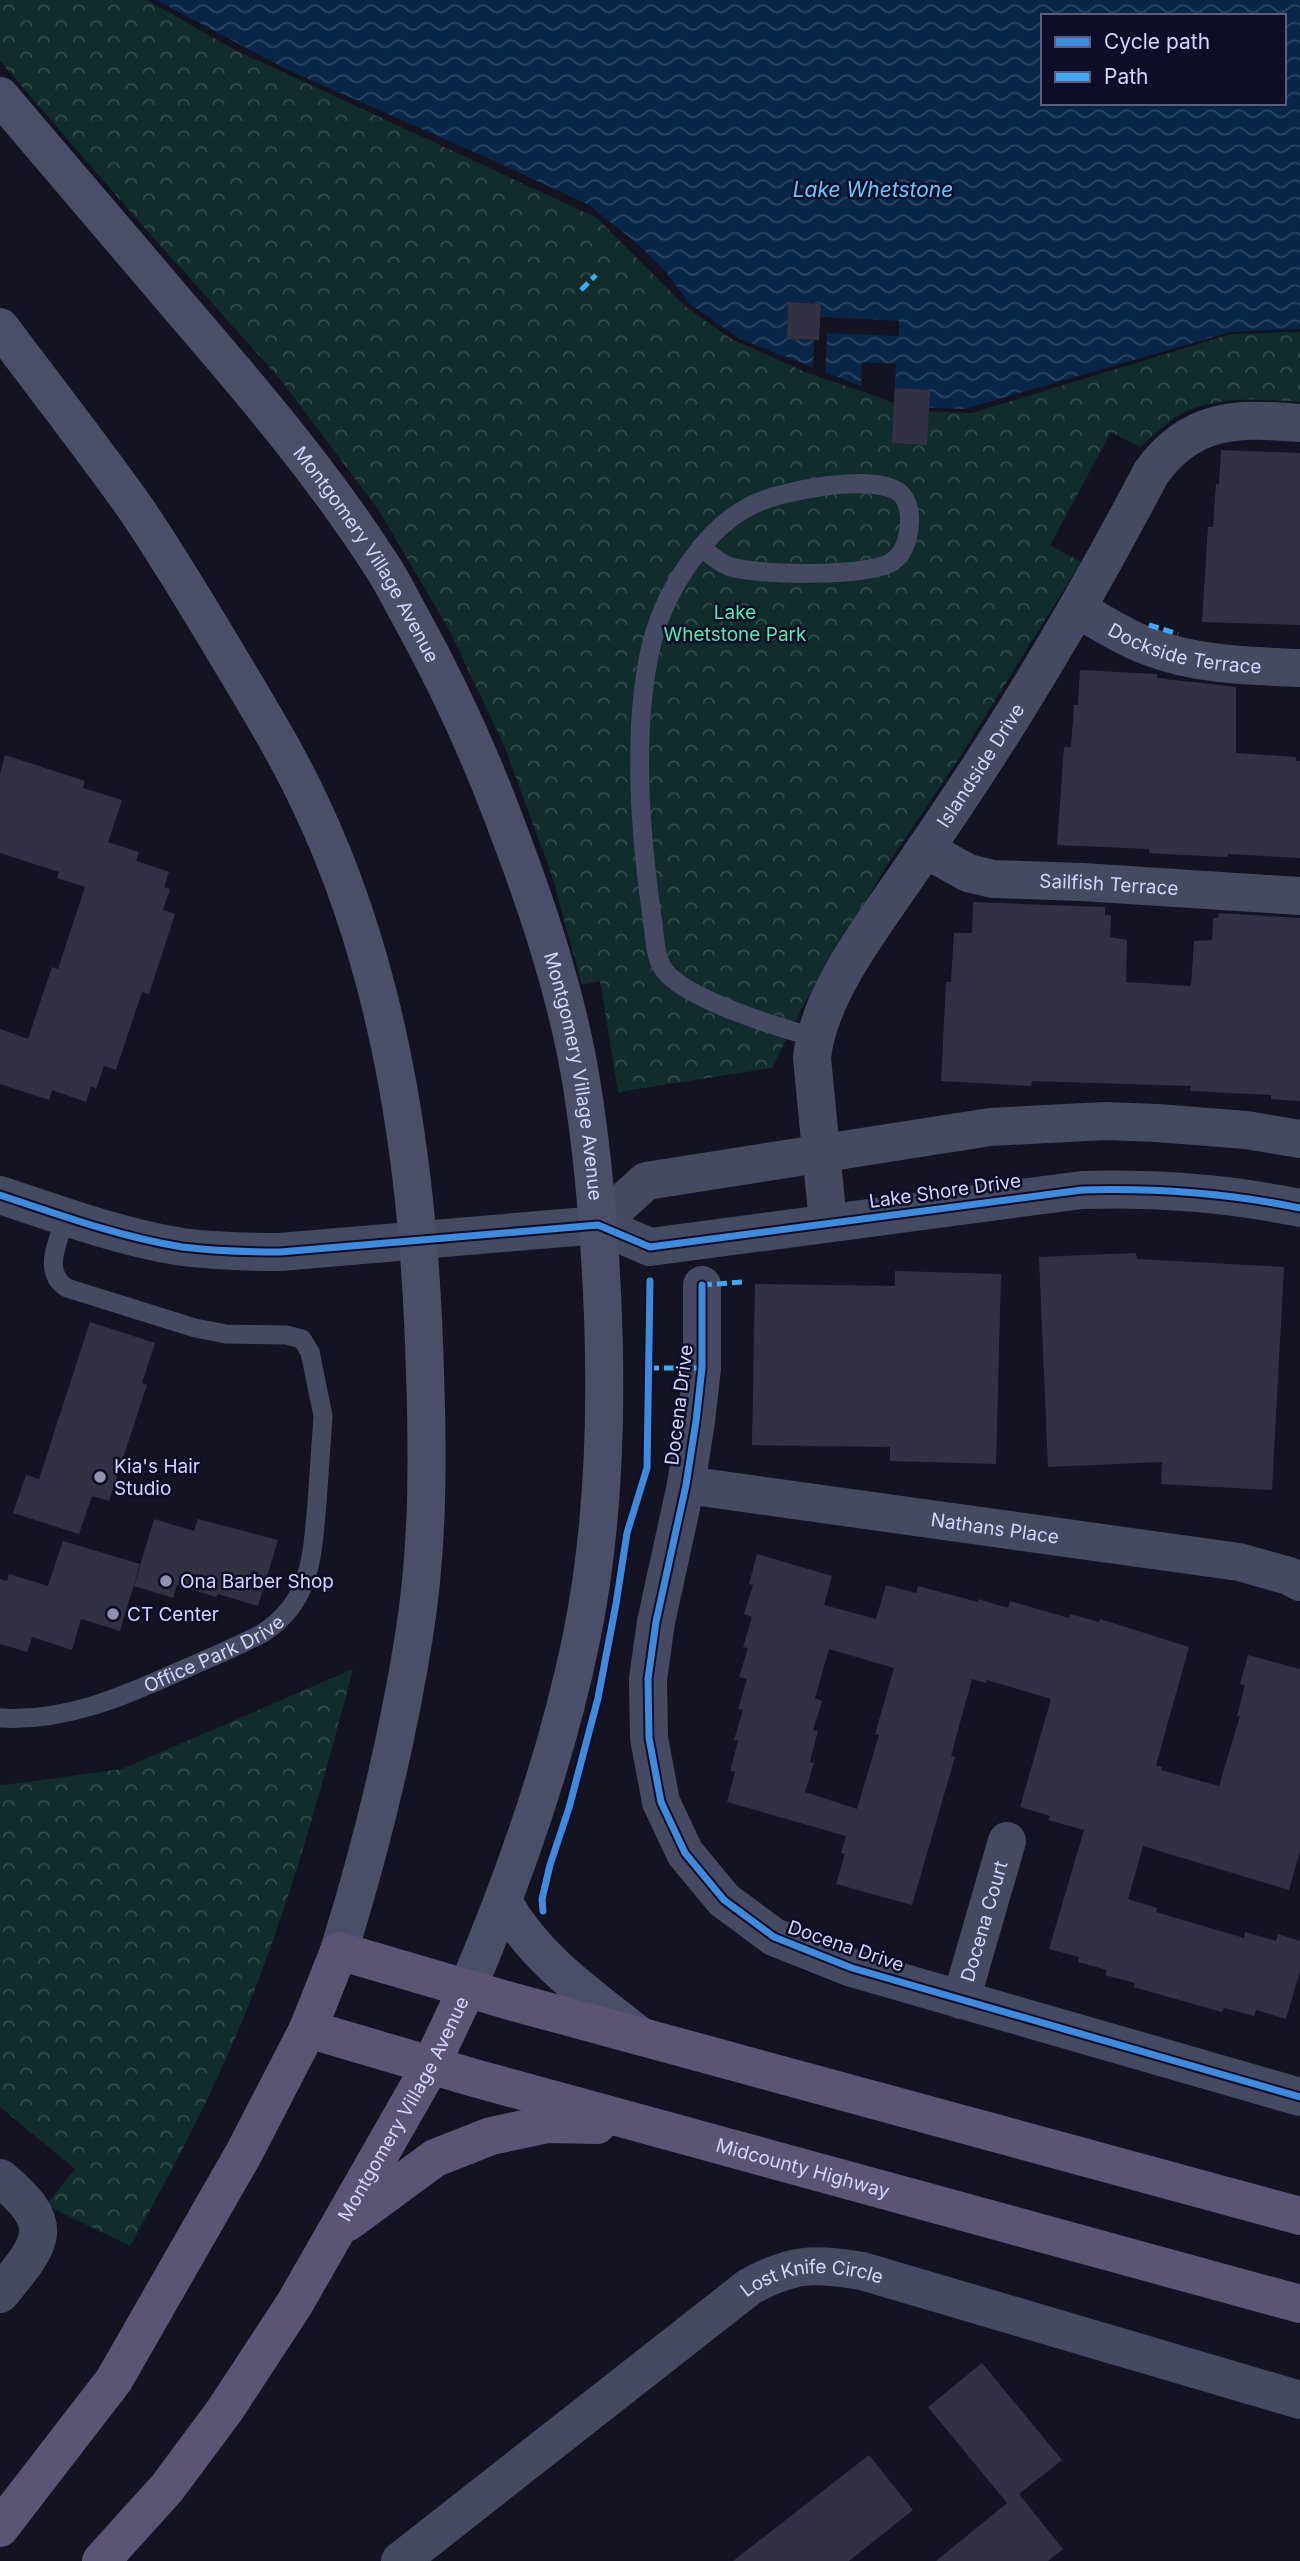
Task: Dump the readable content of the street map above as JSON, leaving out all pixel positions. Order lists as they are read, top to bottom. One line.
{"streets":{"main road":["Montgomery Village Avenue","Midcounty Highway"],"street":["Dockside Terrace","Islandside Drive","Sailfish Terrace","Lake Shore Drive","Docena Drive","Nathans Place","Docena Court","Lost Knife Circle"],"lane":["Office Park Drive"]},"crossings":[["Montgomery Village Avenue","Lake Shore Drive"],["Montgomery Village Avenue","Midcounty Highway"],["Dockside Terrace","Islandside Drive"],["Islandside Drive","Sailfish Terrace"],["Islandside Drive","Lake Shore Drive"],["Docena Drive","Nathans Place"],["Docena Drive","Docena Court"]],"water":["Lake Whetstone"],"parks":["Lake Whetstone Park"],"places":["Kia's Hair Studio","Ona Barber Shop","CT Center"],"legend":["Cycle path","Path"]}
